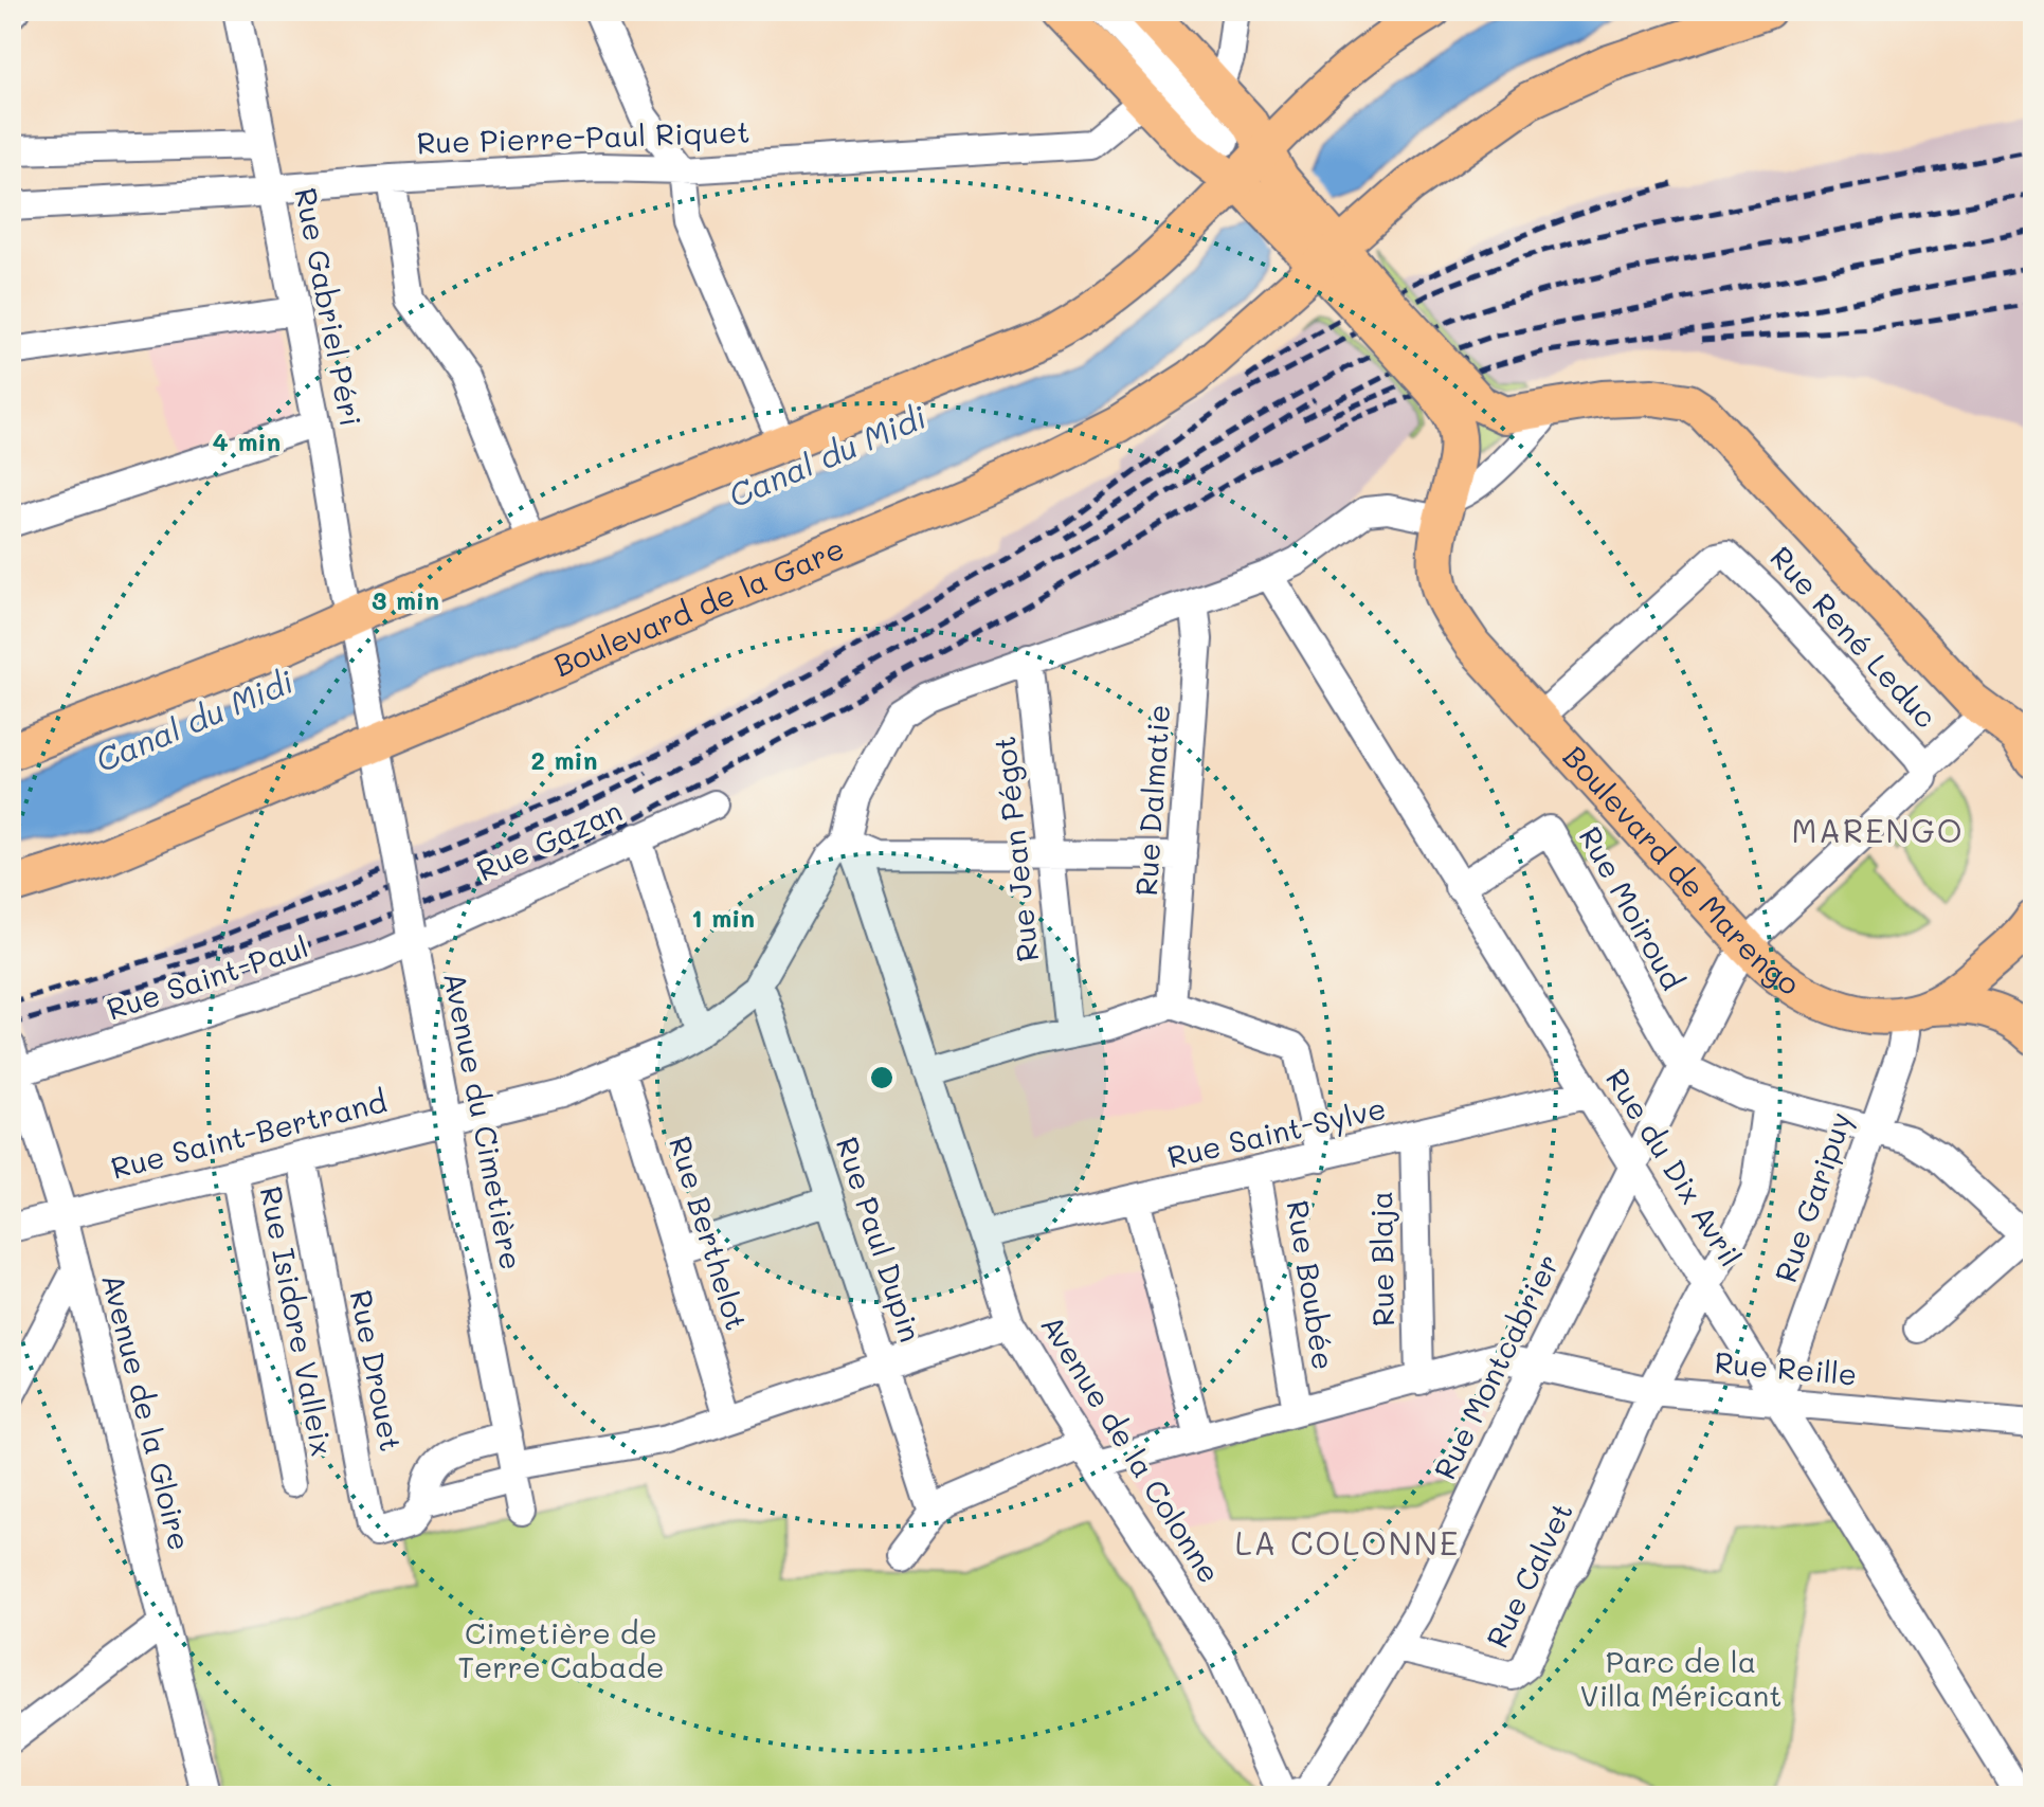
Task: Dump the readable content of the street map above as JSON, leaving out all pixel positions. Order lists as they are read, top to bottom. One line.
{"streets":{"main road":["Boulevard de la Gare","Boulevard de Marengo"],"street":["Rue Pierre-Paul Riquet","Rue Gabriel Péri","Rue René Leduc","Rue Dalmatie","Rue Gazan","Rue Jean Pégot","Rue Moiroud","Rue Saint-Paul","Avenue du Cimetière","Rue Saint-Sylve","Rue Saint-Bertrand","Rue du Dix Avril","Rue Garipuy","Rue Berthelot","Rue Paul Dupin","Rue Blaja","Rue Boubée","Rue Isidore Valleix","Rue Montcabrier","Rue Reille","Rue Drouet","Avenue de la Gloire","Avenue de la Colonne","Rue Calvet"]},"crossings":[["Rue Pierre-Paul Riquet","Rue Gabriel Péri"],["Rue Gabriel Péri","Boulevard de la Gare"],["Rue Gabriel Péri","Avenue du Cimetière"],["Boulevard de la Gare","Avenue du Cimetière"],["Rue René Leduc","Boulevard de Marengo"],["Rue René Leduc","Rue Montcabrier"],["Rue Gazan","Rue Saint-Paul"],["Rue Gazan","Avenue du Cimetière"],["Boulevard de Marengo","Rue Garipuy"],["Boulevard de Marengo","Rue Montcabrier"],["Rue Moiroud","Rue du Dix Avril"],["Rue Moiroud","Rue Montcabrier"],["Rue Saint-Paul","Avenue du Cimetière"],["Rue Saint-Paul","Avenue de la Gloire"],["Avenue du Cimetière","Rue Saint-Bertrand"],["Avenue du Cimetière","Rue Drouet"],["Rue Saint-Sylve","Rue du Dix Avril"],["Rue Saint-Sylve","Rue Blaja"],["Rue Saint-Sylve","Rue Boubée"],["Rue Saint-Sylve","Avenue de la Colonne"],["Rue Saint-Bertrand","Rue Berthelot"],["Rue Saint-Bertrand","Rue Paul Dupin"],["Rue Saint-Bertrand","Rue Isidore Valleix"],["Rue Saint-Bertrand","Rue Drouet"],["Rue Saint-Bertrand","Avenue de la Gloire"],["Rue du Dix Avril","Rue Garipuy"],["Rue du Dix Avril","Rue Montcabrier"],["Rue du Dix Avril","Rue Reille"],["Rue Garipuy","Rue Reille"],["Rue Berthelot","Rue Drouet"],["Rue Paul Dupin","Rue Reille"],["Rue Paul Dupin","Rue Drouet"],["Rue Blaja","Rue Reille"],["Rue Boubée","Rue Reille"],["Rue Montcabrier","Rue Reille"],["Rue Montcabrier","Avenue de la Colonne"],["Rue Montcabrier","Rue Calvet"],["Rue Reille","Avenue de la Colonne"],["Rue Reille","Rue Calvet"],["Rue Drouet","Avenue de la Colonne"]],"districts":["MARENGO","LA COLONNE"],"water":["Canal du Midi"],"parks":["Cimetière de Terre Cabade","Parc de la Villa Méricant"],"rings":["4 min","3 min","2 min","1 min"]}
